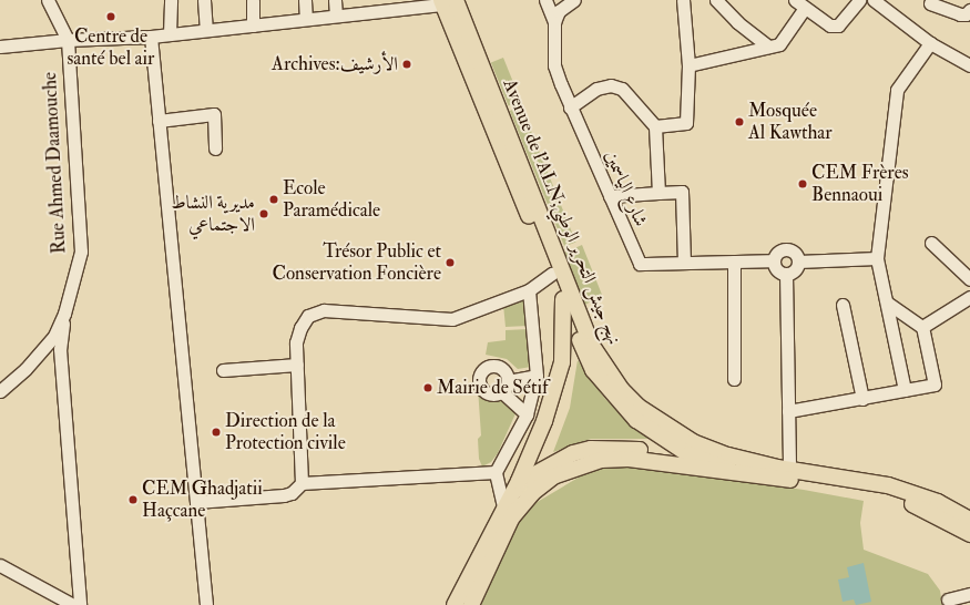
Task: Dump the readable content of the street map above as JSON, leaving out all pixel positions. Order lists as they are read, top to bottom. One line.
{"streets":{"main road":["Avenue de l'ALN;نهج جيش التحرير الوطني"],"street":["Rue Ahmed Daamouche","شارع الياسمين"]},"places":["Centre de santé bel air","Archives:الأرشيف","Mosquée Al Kawthar","CEM Frères Bennaoui","Ecole Paramédicale","مديرية النشاط الاجتماعي","Trésor Public et Conservation Foncière","Mairie de Sétif","Direction de la Protection civile","CEM Ghadjatii Haçcane"]}
